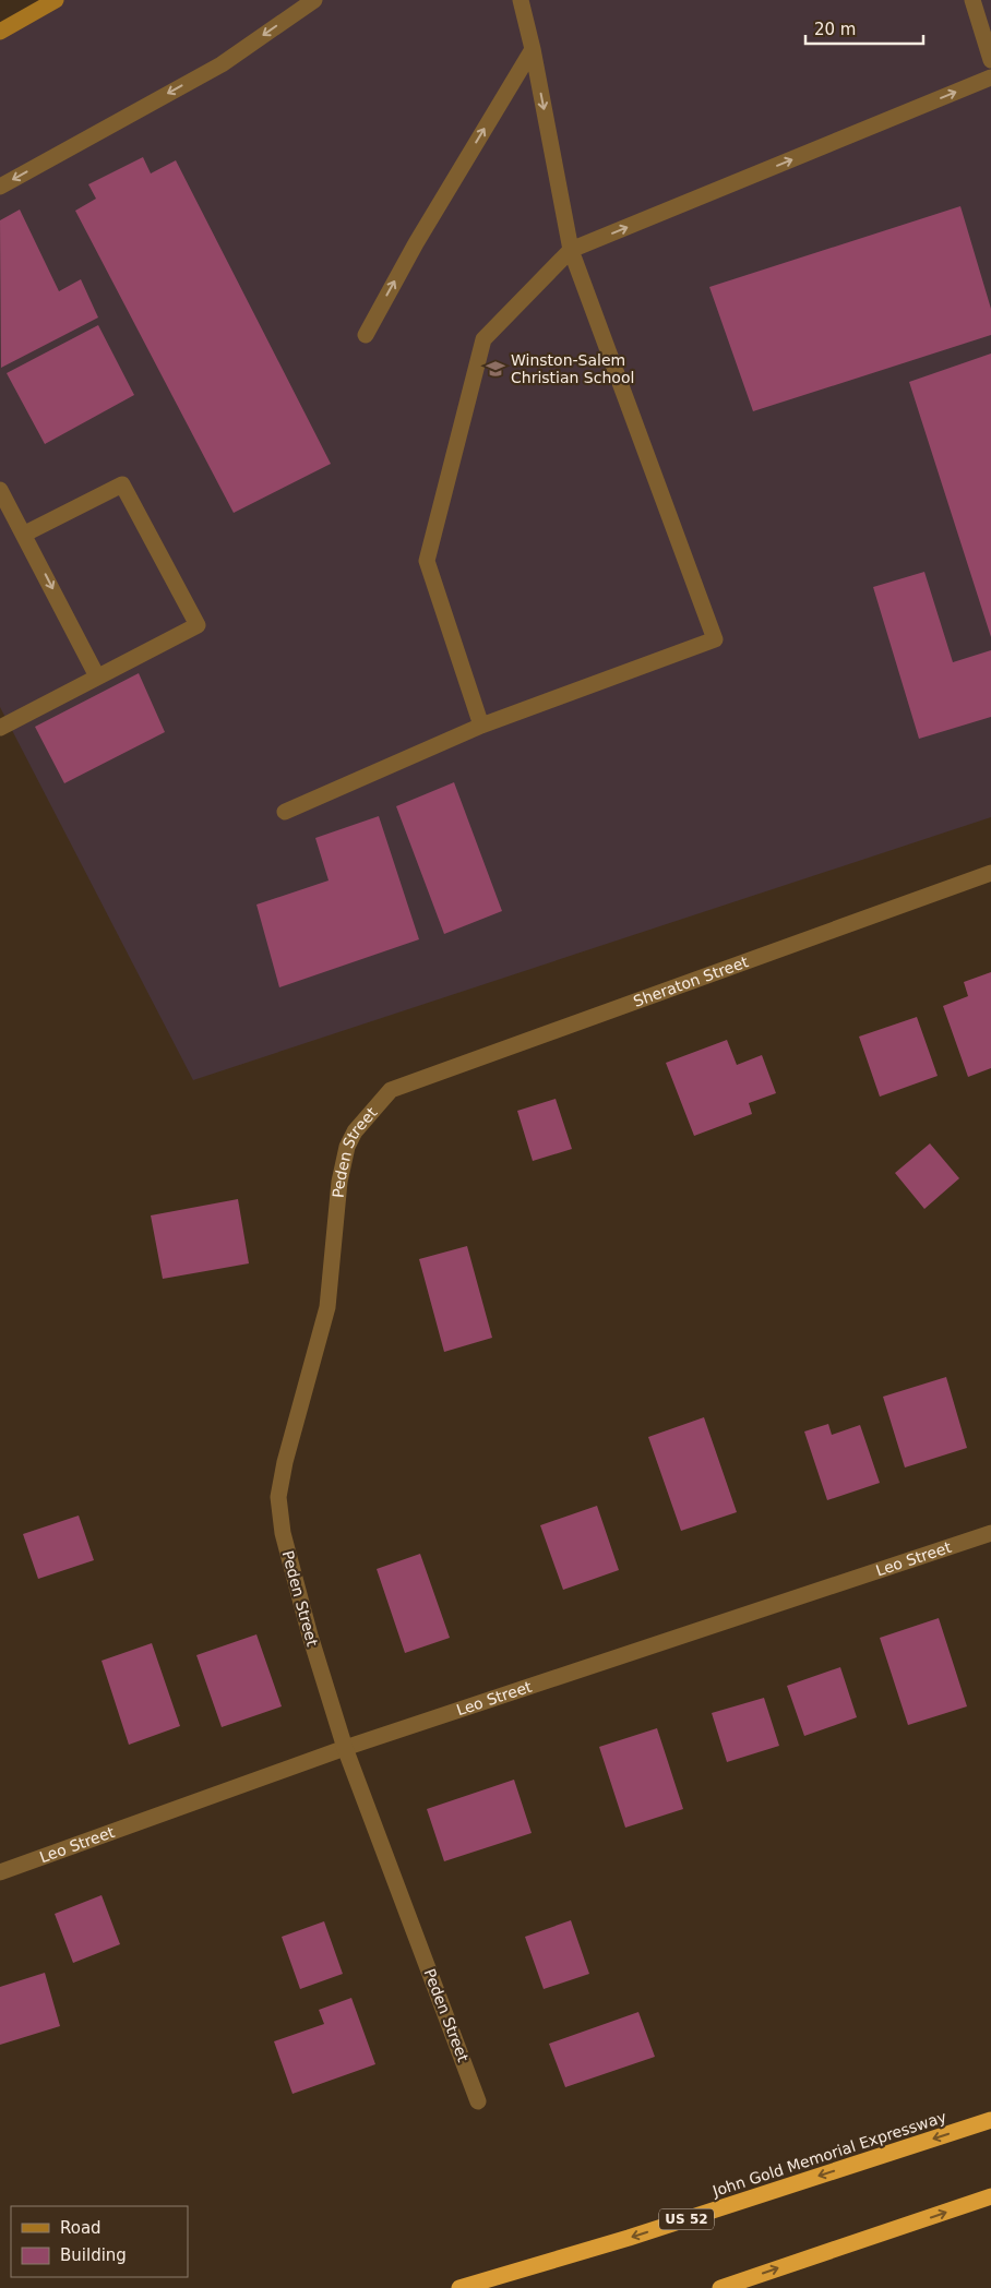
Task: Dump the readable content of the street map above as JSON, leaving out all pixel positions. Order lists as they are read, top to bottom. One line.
{"streets":{"highway":["John Gold Memorial Expressway","US 52"],"street":["Sheraton Street","Peden Street","Leo Street"]},"crossings":[["Sheraton Street","Peden Street"],["Peden Street","Leo Street"]],"places":{"school or university":["Winston-Salem Christian School"]},"legend":["Road","Building"],"scale_bar":"20 m"}
